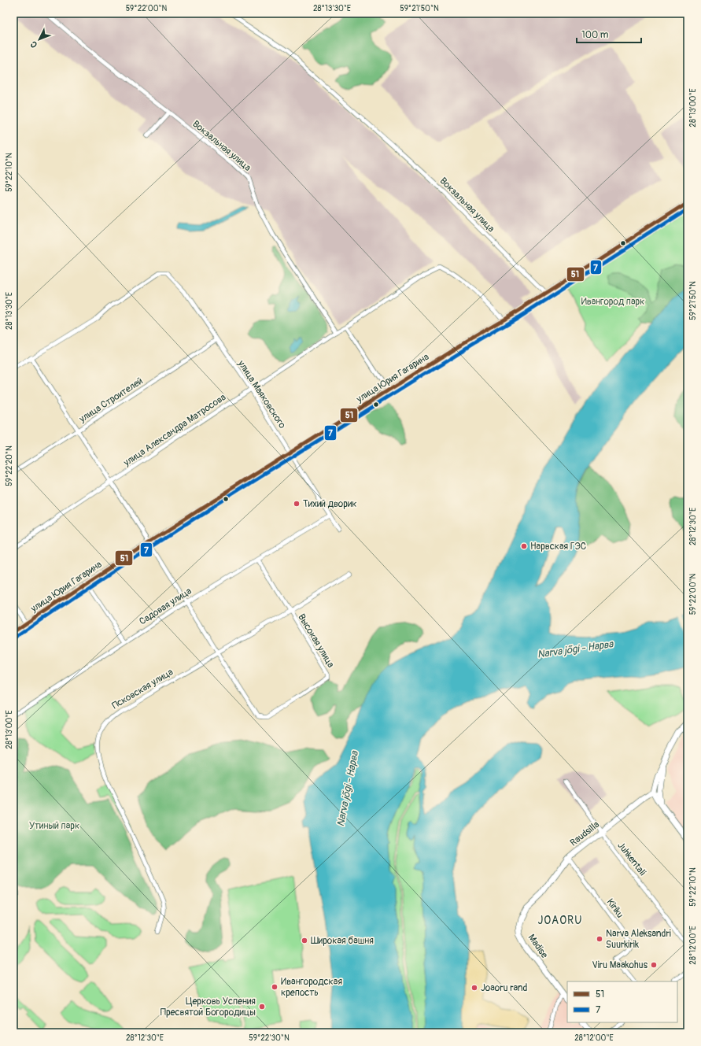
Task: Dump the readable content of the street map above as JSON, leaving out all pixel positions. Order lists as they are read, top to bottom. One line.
{"streets":{"street":["Вокзальная улица","улица Юрия Гагарина","улица Маяковского","улица Строителей","улица Александра Матросова","Садовая улица","Высокая улица","Псковская улица","Raudsilla","Juhkentali","Kiriku","Madise"]},"crossings":[["Вокзальная улица","улица Юрия Гагарина"],["Вокзальная улица","улица Александра Матросова"],["улица Юрия Гагарина","улица Маяковского"],["улица Юрия Гагарина","улица Александра Матросова"],["улица Маяковского","улица Строителей"],["улица Маяковского","улица Александра Матросова"],["улица Маяковского","Садовая улица"],["Садовая улица","Высокая улица"],["Высокая улица","Псковская улица"],["Raudsilla","Juhkentali"],["Raudsilla","Kiriku"],["Raudsilla","Madise"]],"districts":["JOAORU"],"water":["Narva jõgi - Нарва"],"parks":["Ивангород парк","Утиный парк"],"places":["Тихий дворик","Нарвская ГЭС","Narva Aleksandri Suurkirik","Широкая башня","Viru Maakohus","Ивангородская крепость","Joaoru rand","Церковь Успения Пресвятой Богородицы"],"lines":["transit line 51","transit line 7"],"legend":["51","7"],"scale_bar":"100 m","north":"bottom left","coordinates":["59°22'00\"N","28°13'30\"E","59°21'50\"N","28°13'00\"E","59°22'10\"N","59°22'20\"N","28°12'30\"E","28°12'00\"E","59°22'30\"N"]}
